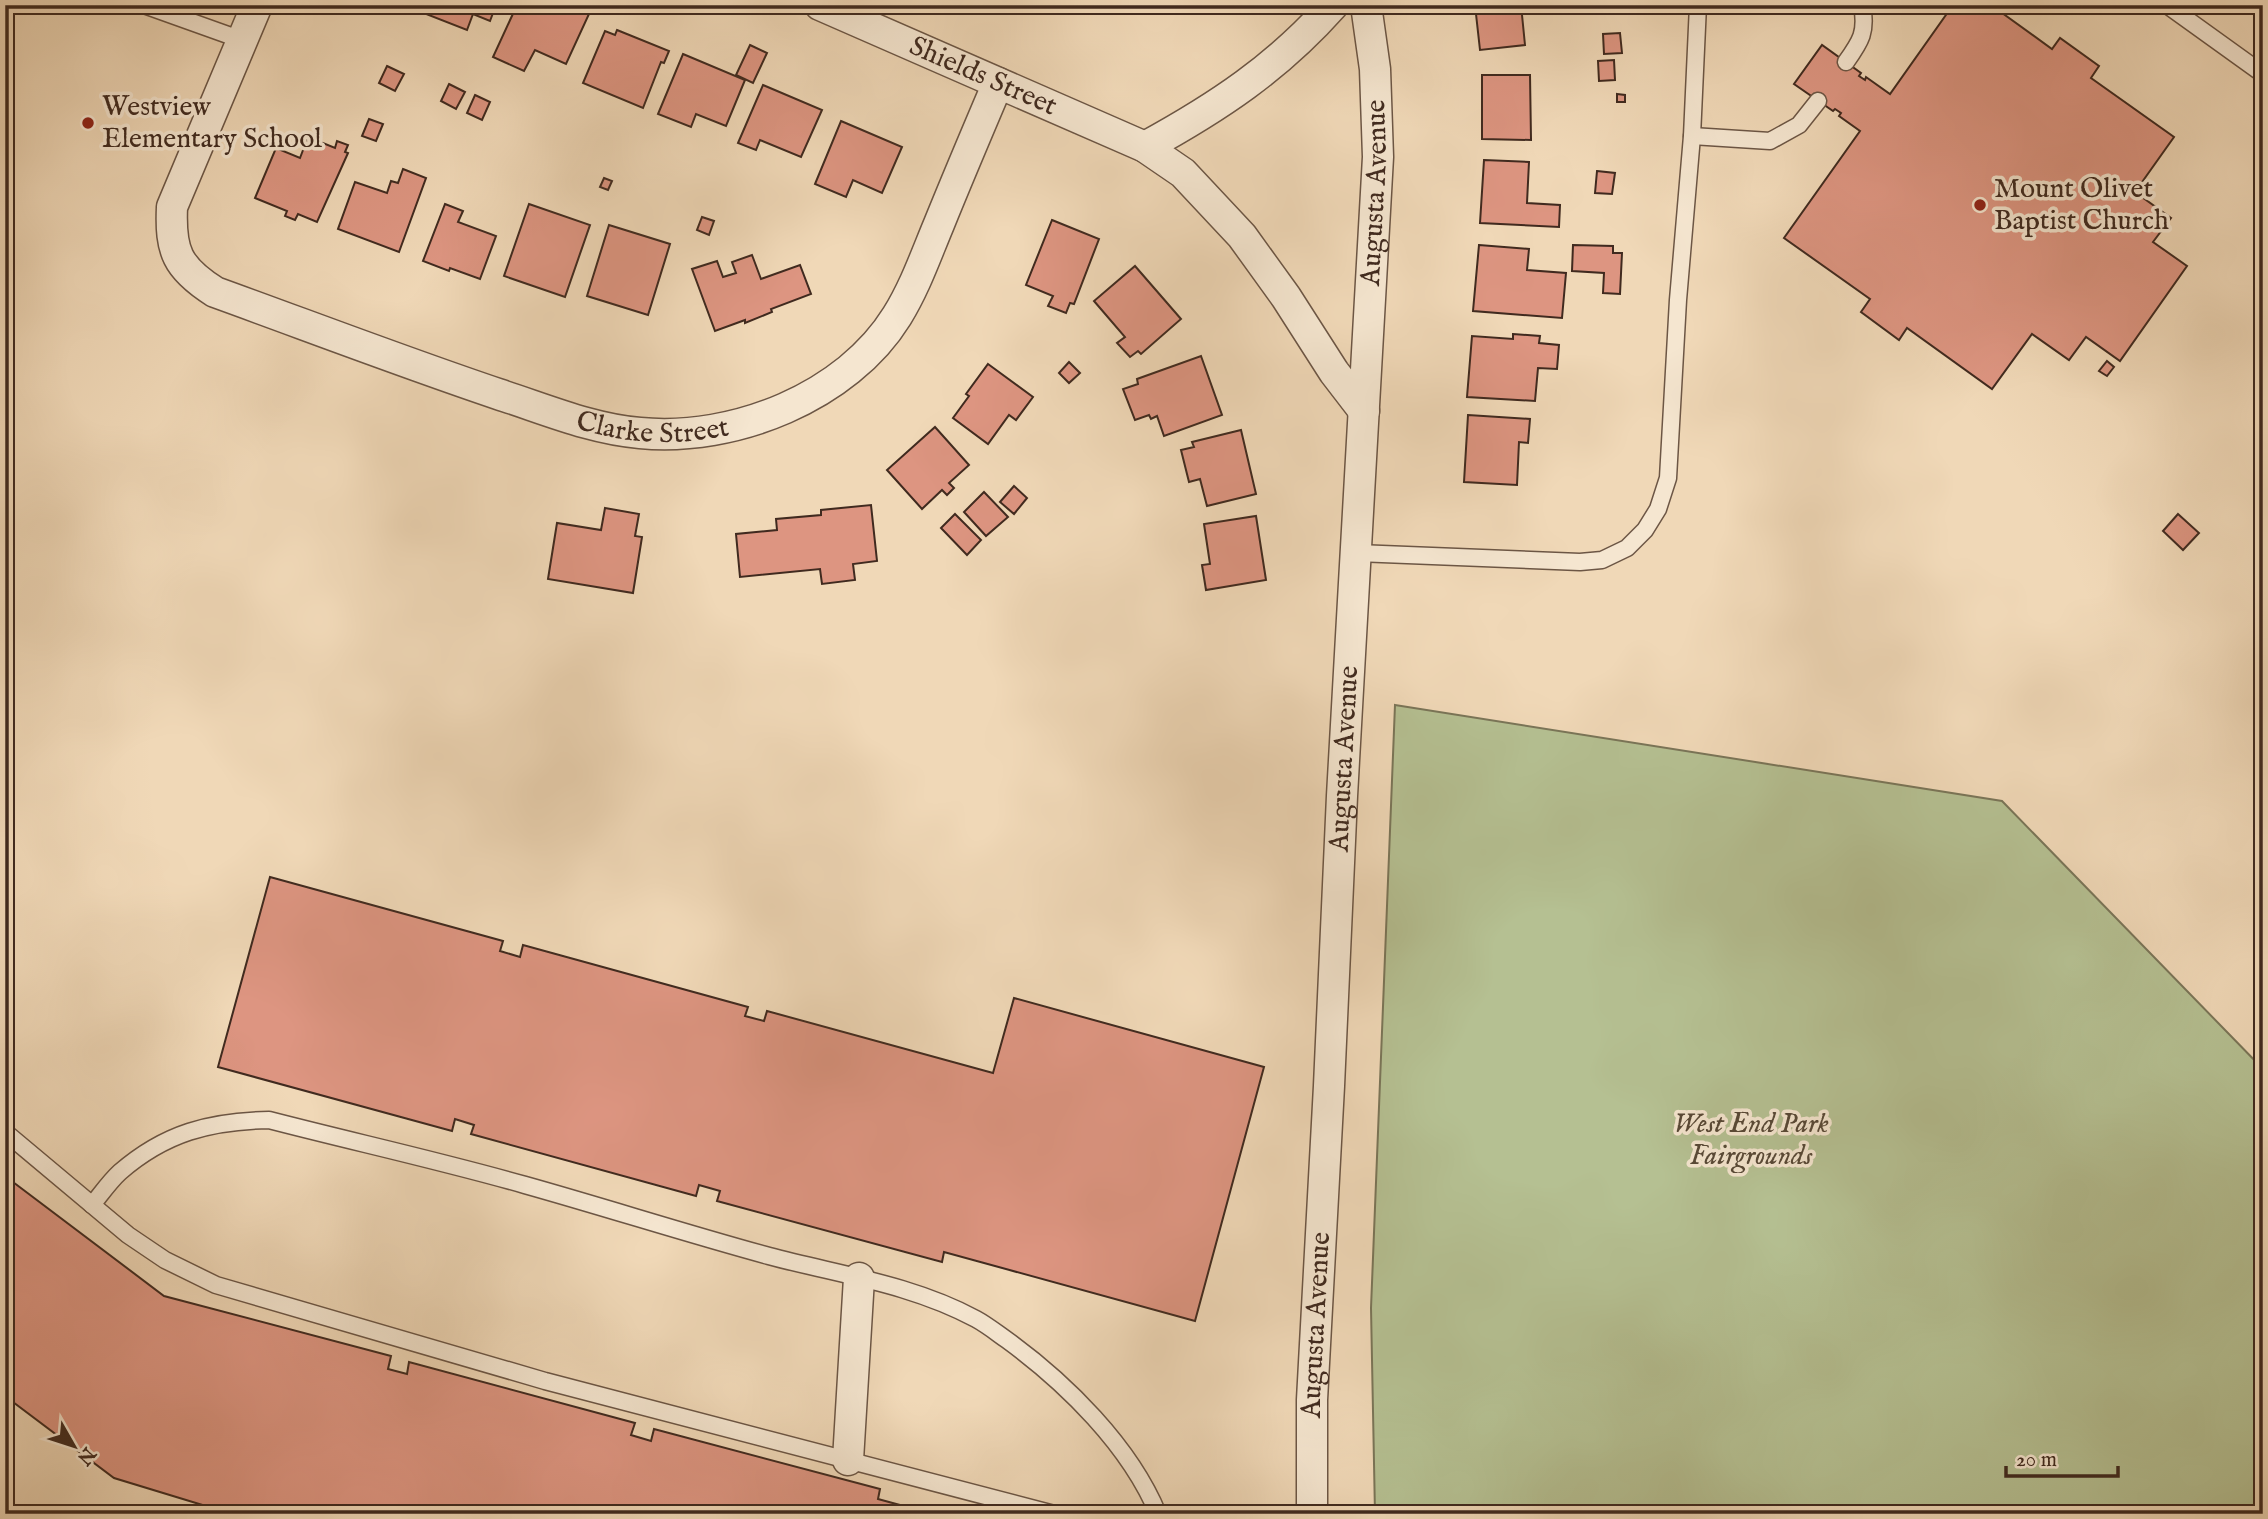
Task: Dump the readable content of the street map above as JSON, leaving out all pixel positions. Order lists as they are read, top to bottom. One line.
{"streets":{"street":["Shields Street","Augusta Avenue","Clarke Street"]},"crossings":[["Shields Street","Augusta Avenue"],["Shields Street","Clarke Street"]],"parks":["West End Park Fairgrounds"],"places":["Westview Elementary School","Mount Olivet Baptist Church"],"scale_bar":"20 m","north":"bottom right"}
